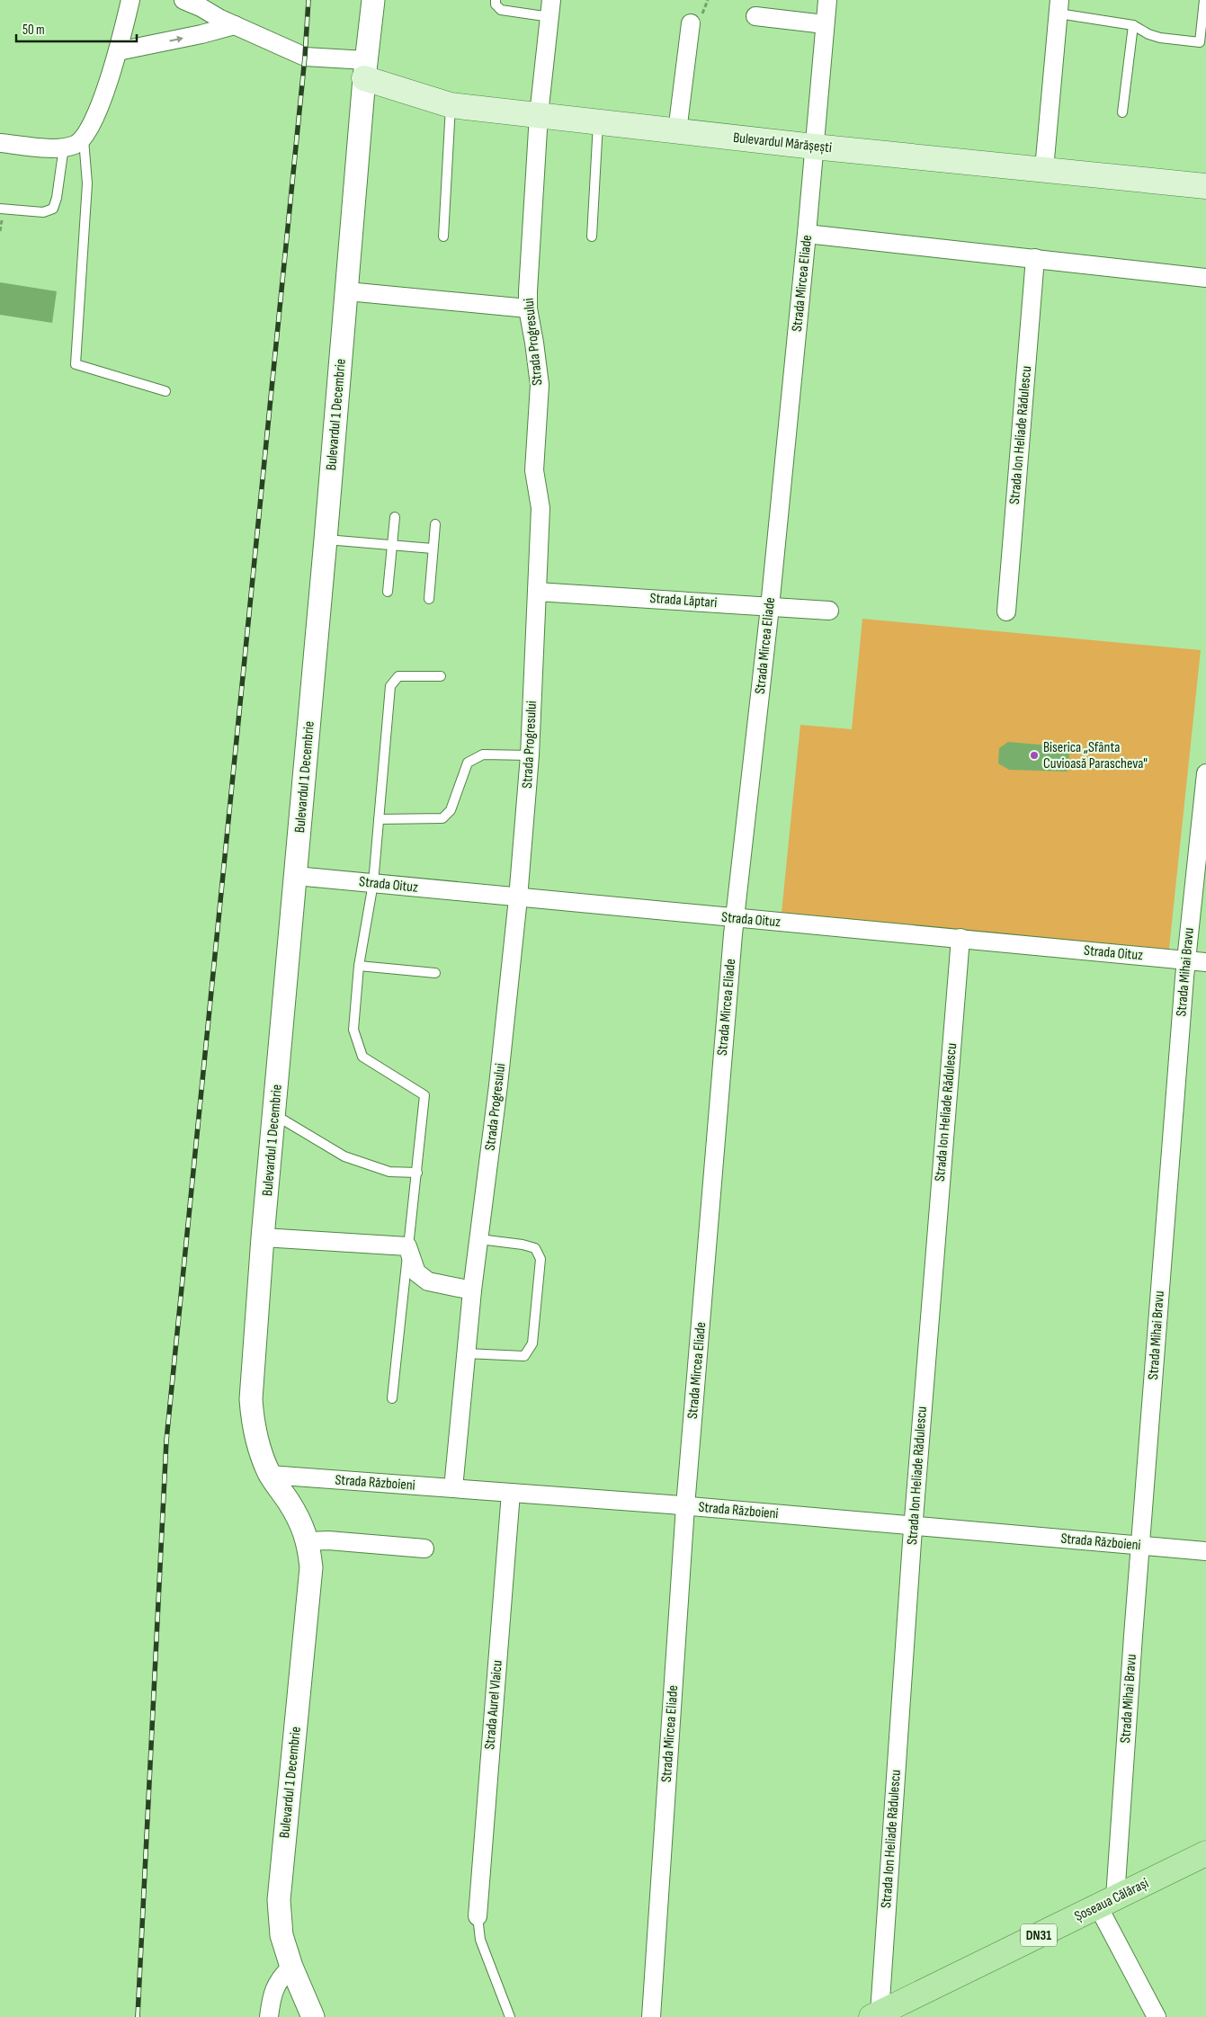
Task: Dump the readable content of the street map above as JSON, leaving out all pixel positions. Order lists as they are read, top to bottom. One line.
{"streets":{"main road":["Bulevardul Mărășești","Șoseaua Călărași","DN31"],"street":["Strada Mircea Eliade","Strada Progresului","Bulevardul 1 Decembrie","Strada Ion Heliade Rădulescu","Strada Lăptari","Strada Oituz","Strada Mihai Bravu","Strada Războieni","Strada Aurel Vlaicu"]},"crossings":[["Bulevardul Mărășești","Strada Mircea Eliade"],["Bulevardul Mărășești","Strada Progresului"],["Bulevardul Mărășești","Bulevardul 1 Decembrie"],["Strada Mircea Eliade","Strada Lăptari"],["Strada Mircea Eliade","Strada Oituz"],["Strada Mircea Eliade","Strada Războieni"],["Strada Progresului","Strada Lăptari"],["Strada Progresului","Strada Oituz"],["Strada Progresului","Strada Războieni"],["Bulevardul 1 Decembrie","Strada Oituz"],["Bulevardul 1 Decembrie","Strada Războieni"],["Strada Ion Heliade Rădulescu","Strada Oituz"],["Strada Ion Heliade Rădulescu","Strada Războieni"],["Strada Ion Heliade Rădulescu","Șoseaua Călărași"],["Strada Oituz","Strada Mihai Bravu"],["Strada Mihai Bravu","Strada Războieni"],["Strada Mihai Bravu","Șoseaua Călărași"],["Strada Războieni","Strada Aurel Vlaicu"]],"places":["Biserica „Sfânta Cuvioasă Parascheva\""],"scale_bar":"50 m"}
